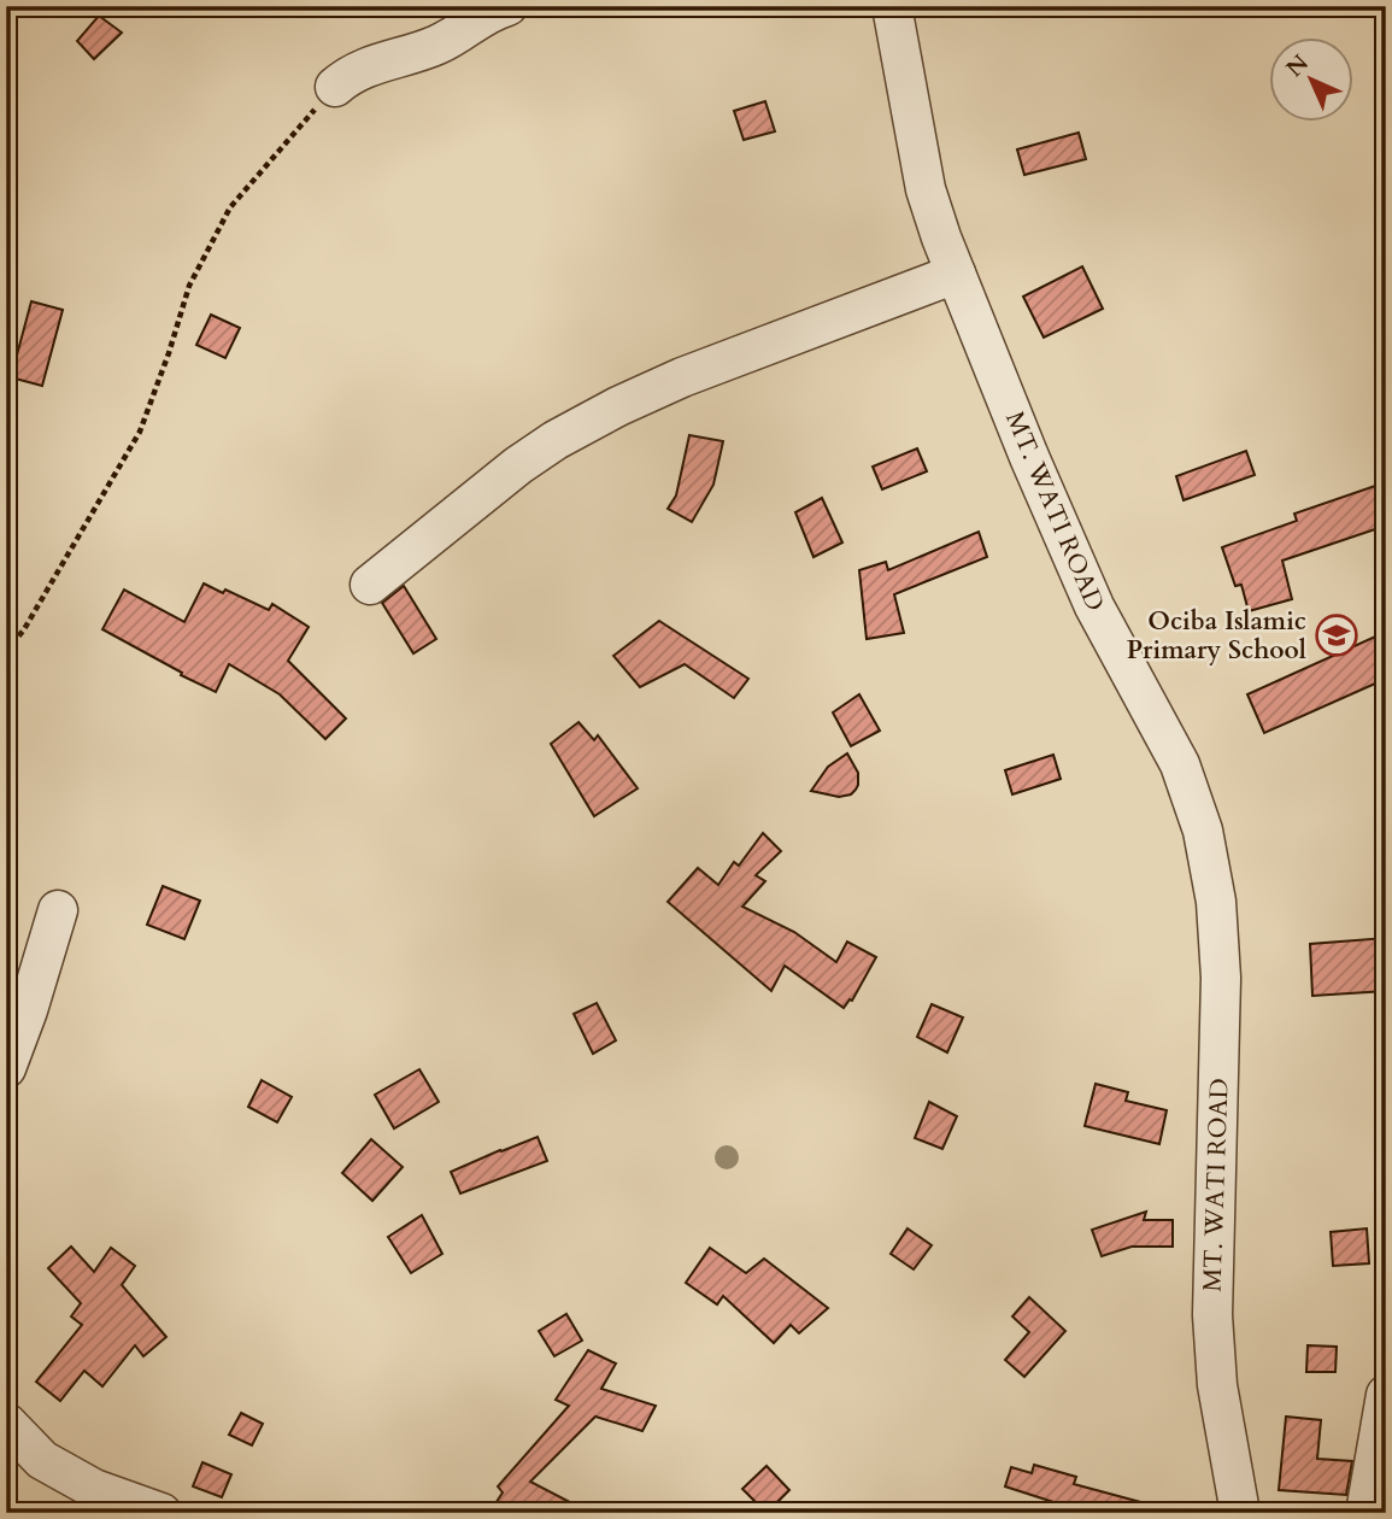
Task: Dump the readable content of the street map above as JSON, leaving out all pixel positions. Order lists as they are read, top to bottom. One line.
{"streets":{"street":["MT. WATI ROAD"]},"places":{"school or university":["Ociba Islamic Primary School"]},"north":"top left"}
